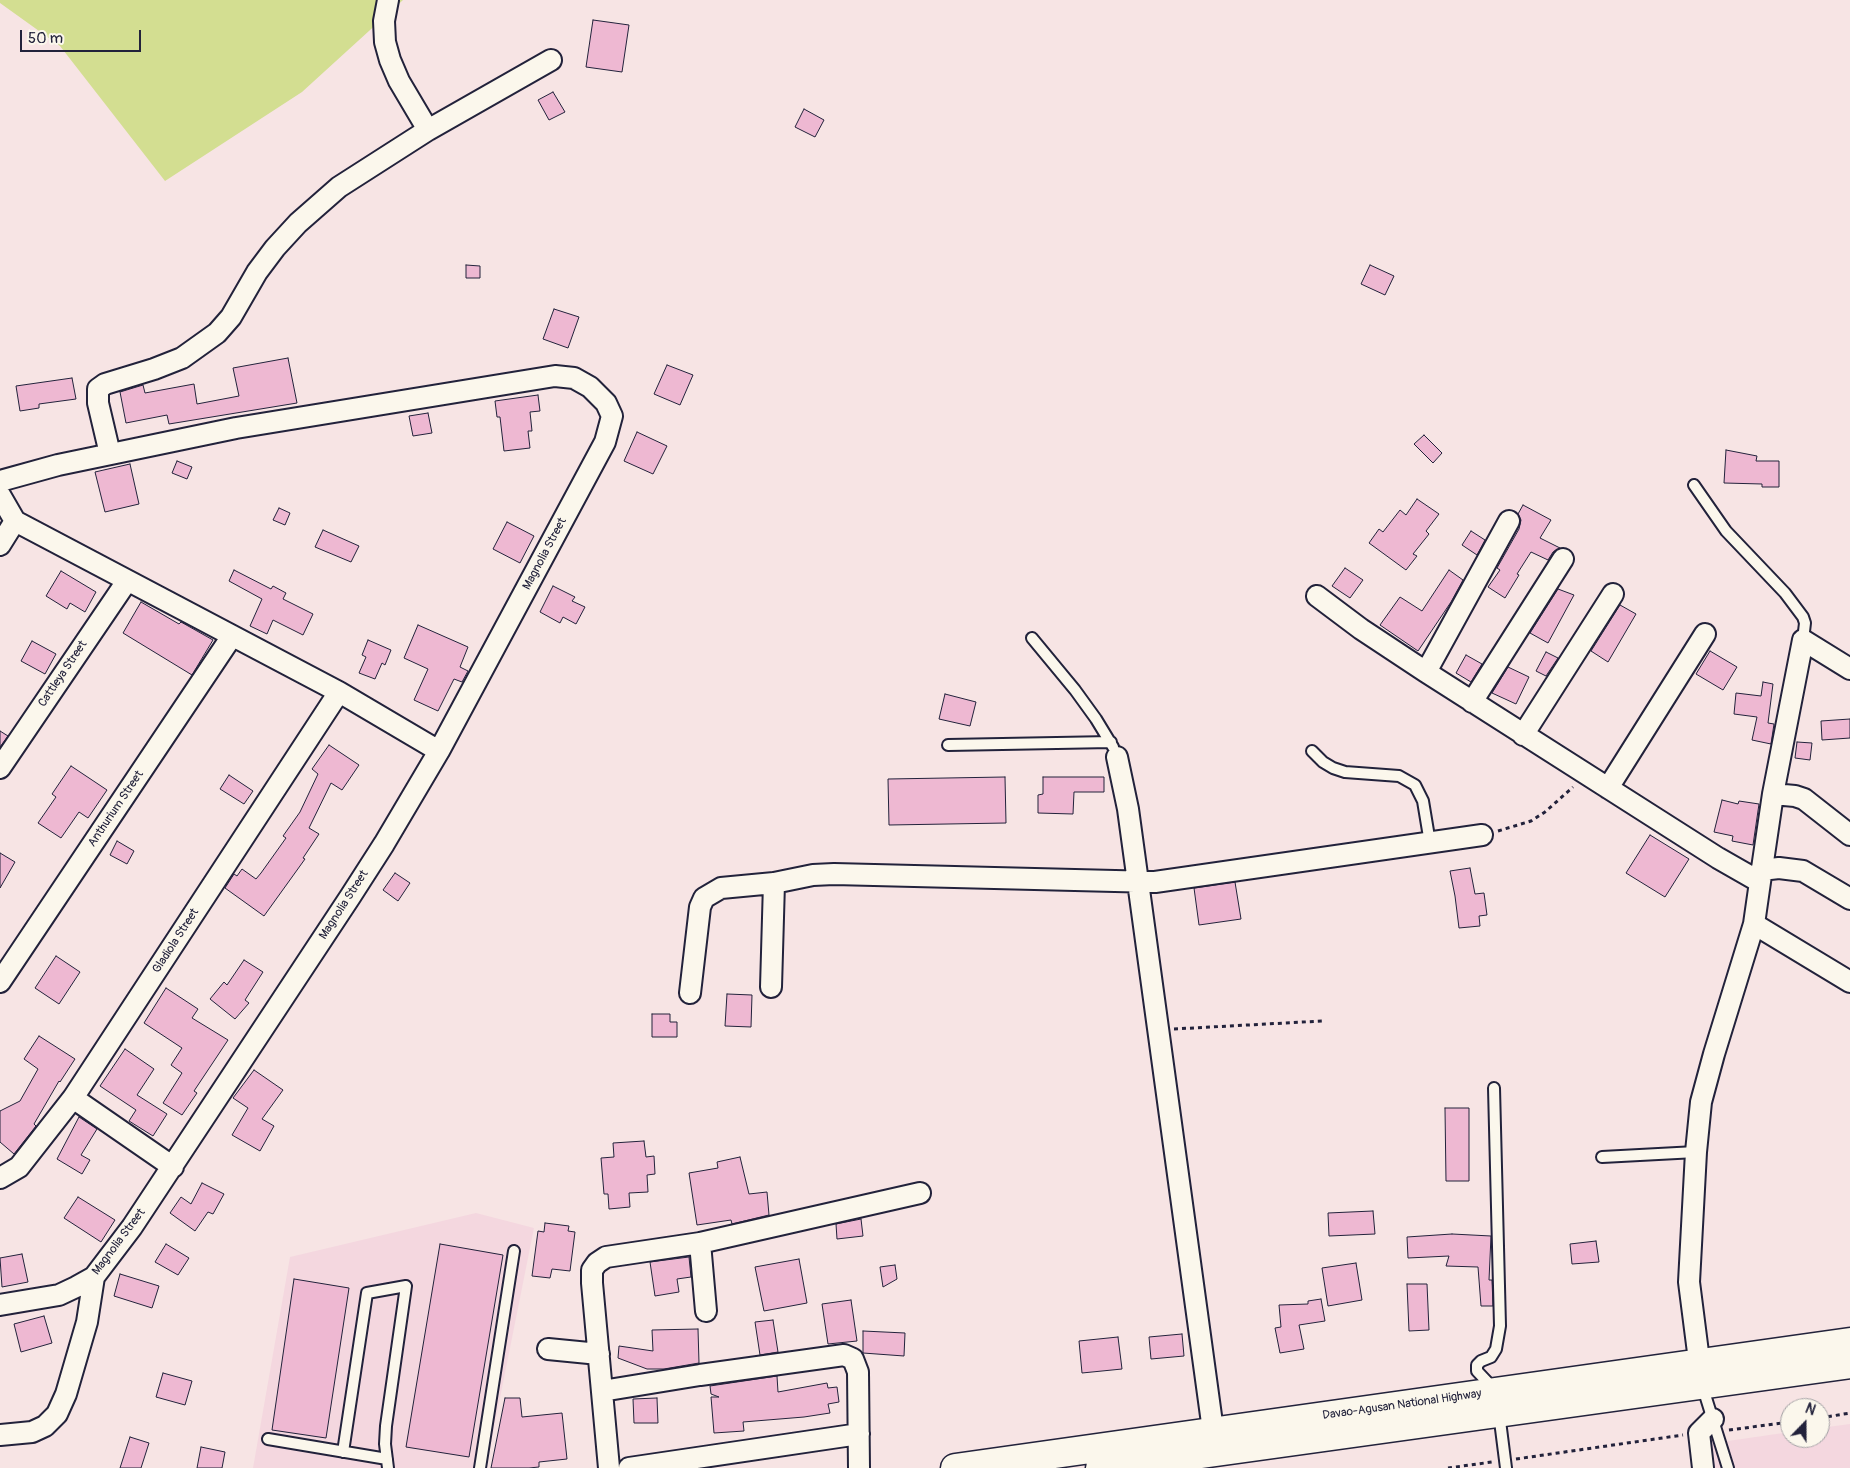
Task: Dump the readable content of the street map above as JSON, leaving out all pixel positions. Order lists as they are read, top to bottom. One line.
{"streets":{"highway":["Davao-Agusan National Highway"],"street":["Magnolia Street","Cattleya Street","Anthurium Street","Gladiola Street"]},"scale_bar":"50 m","north":"top"}
